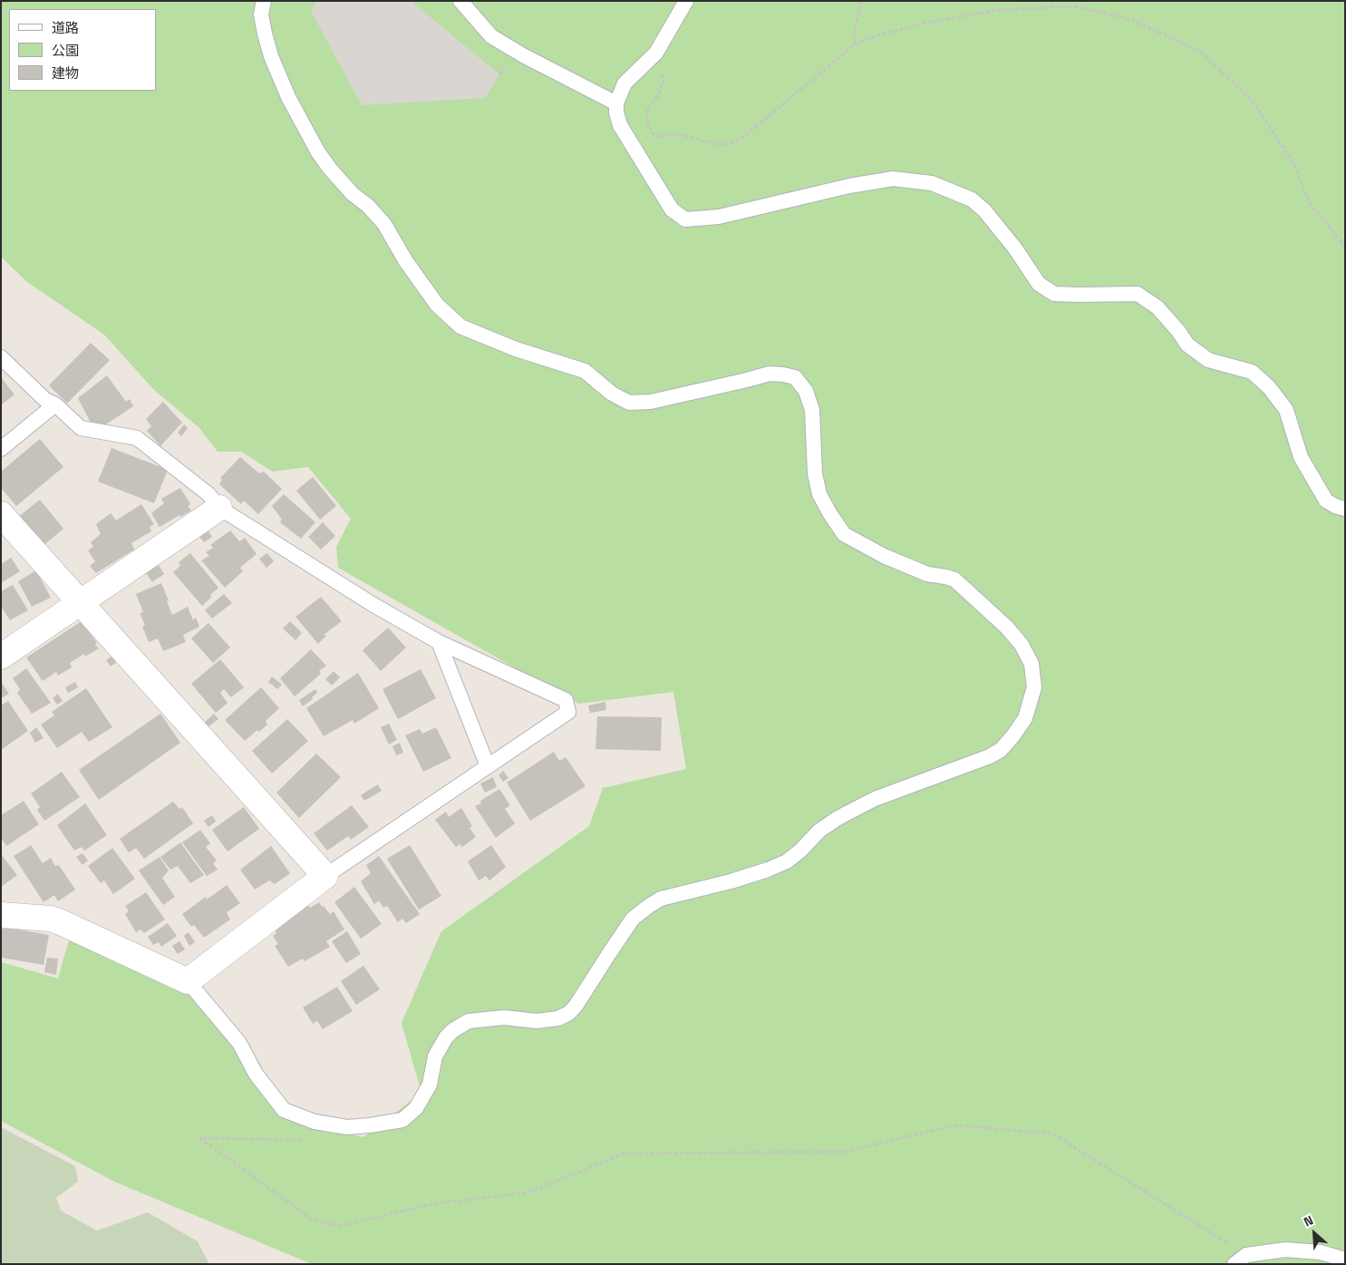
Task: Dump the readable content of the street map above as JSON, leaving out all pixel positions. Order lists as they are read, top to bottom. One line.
{"legend":["道路","公園","建物"],"north":"top left"}
